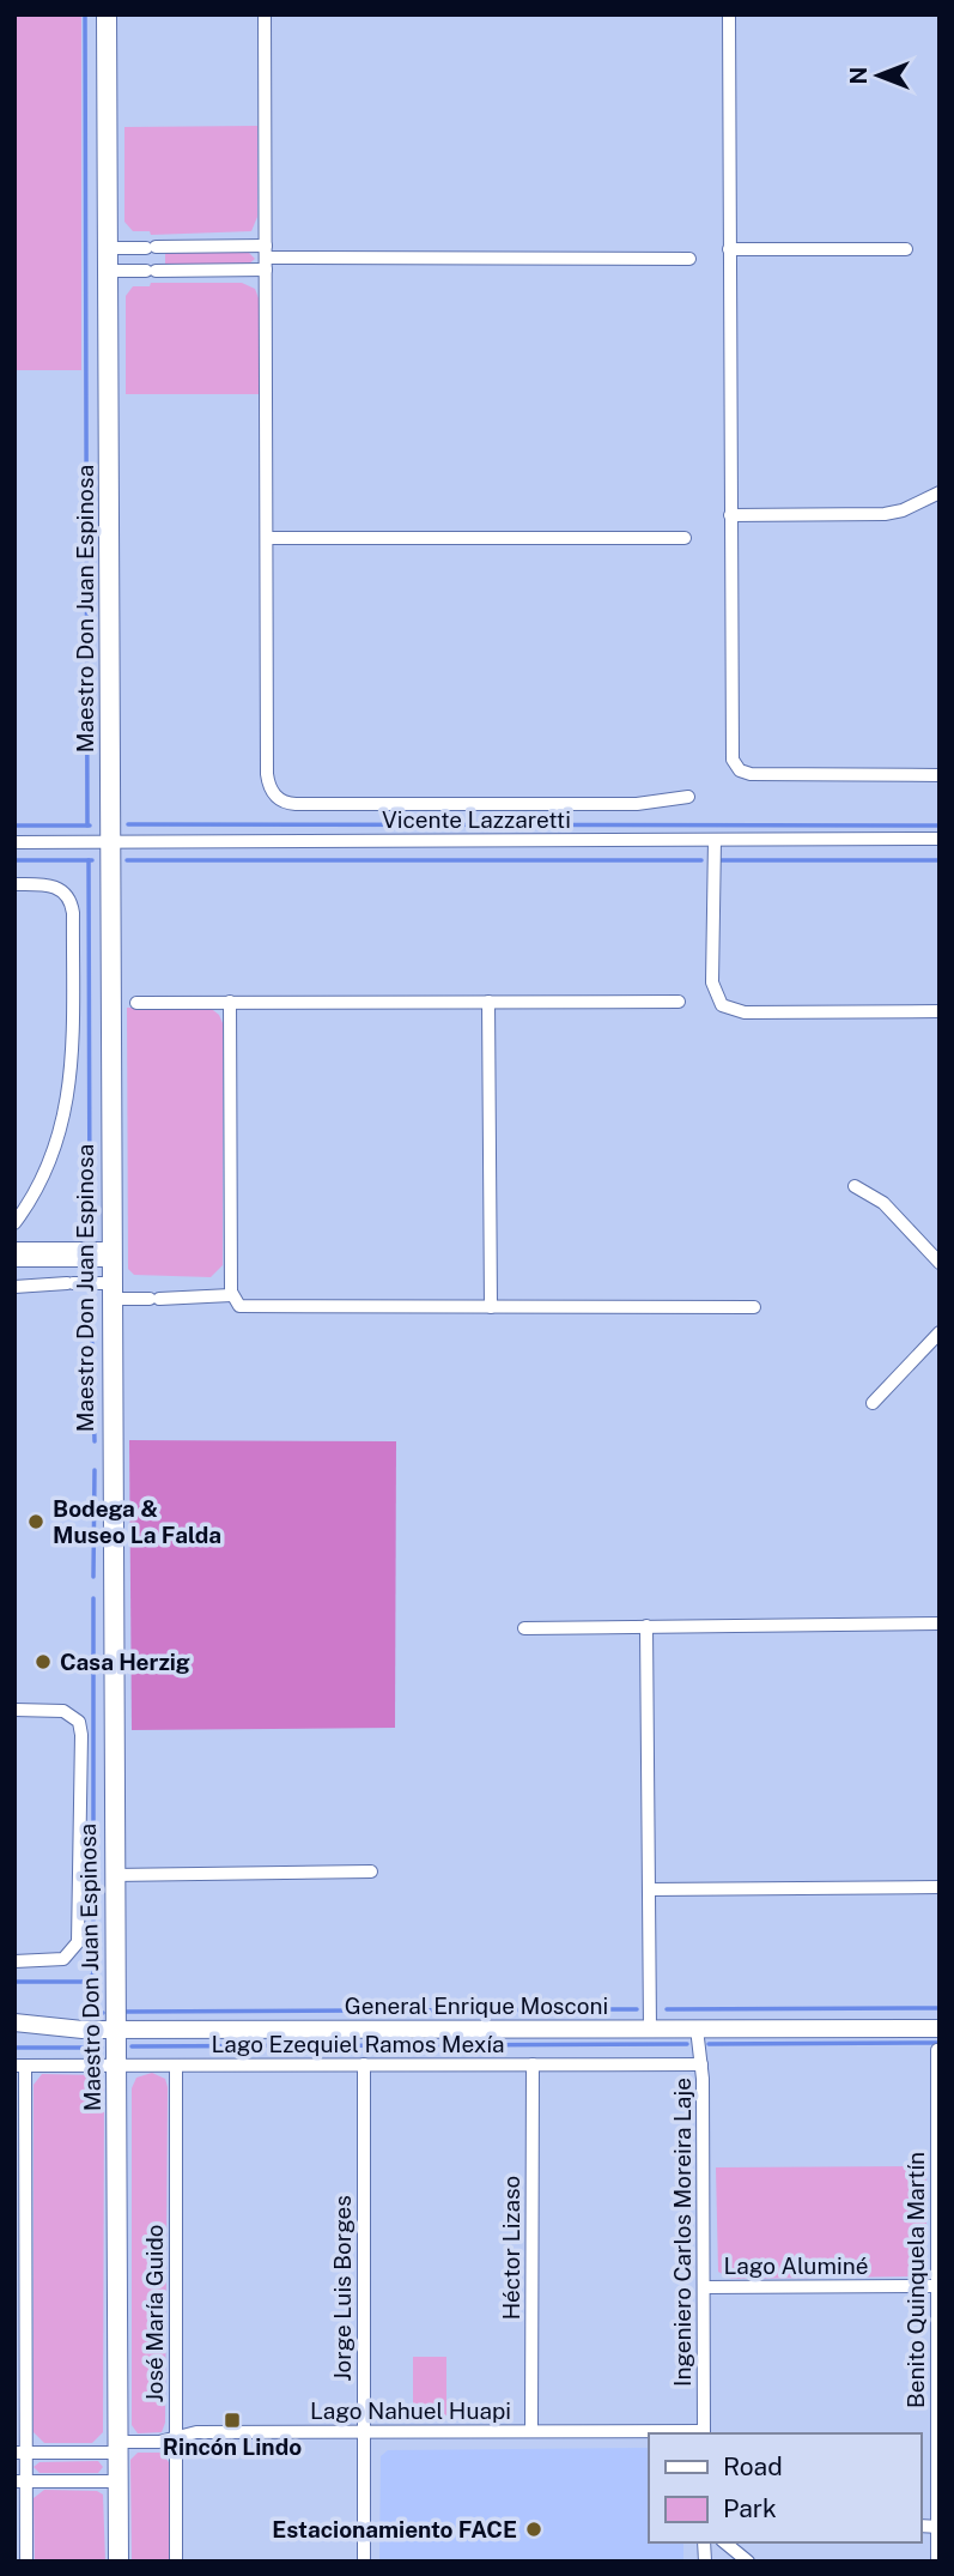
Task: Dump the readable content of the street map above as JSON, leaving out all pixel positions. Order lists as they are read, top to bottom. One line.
{"streets":{"main road":["Maestro Don Juan Espinosa"],"street":["Vicente Lazzaretti","General Enrique Mosconi","Lago Ezequiel Ramos Mexía","Ingeniero Carlos Moreira Laje","Héctor Lizaso","Lago Aluminé","Benito Quinquela Martín","Jorge Luis Borges","José María Guido","Lago Nahuel Huapi"]},"crossings":[["Maestro Don Juan Espinosa","Vicente Lazzaretti"],["Maestro Don Juan Espinosa","General Enrique Mosconi"],["Maestro Don Juan Espinosa","Lago Ezequiel Ramos Mexía"],["Maestro Don Juan Espinosa","Lago Nahuel Huapi"],["General Enrique Mosconi","Ingeniero Carlos Moreira Laje"],["Lago Ezequiel Ramos Mexía","Ingeniero Carlos Moreira Laje"],["Lago Ezequiel Ramos Mexía","Héctor Lizaso"],["Lago Ezequiel Ramos Mexía","Jorge Luis Borges"],["Lago Ezequiel Ramos Mexía","José María Guido"],["Ingeniero Carlos Moreira Laje","Lago Aluminé"],["Ingeniero Carlos Moreira Laje","Lago Nahuel Huapi"],["Héctor Lizaso","Lago Nahuel Huapi"],["Lago Aluminé","Benito Quinquela Martín"],["Jorge Luis Borges","Lago Nahuel Huapi"],["José María Guido","Lago Nahuel Huapi"]],"places":{"other":["Bodega & Museo La Falda","Casa Herzig","Estacionamiento FACE"],"transit":["Rincón Lindo"]},"legend":["Road","Park"],"north":"left"}
